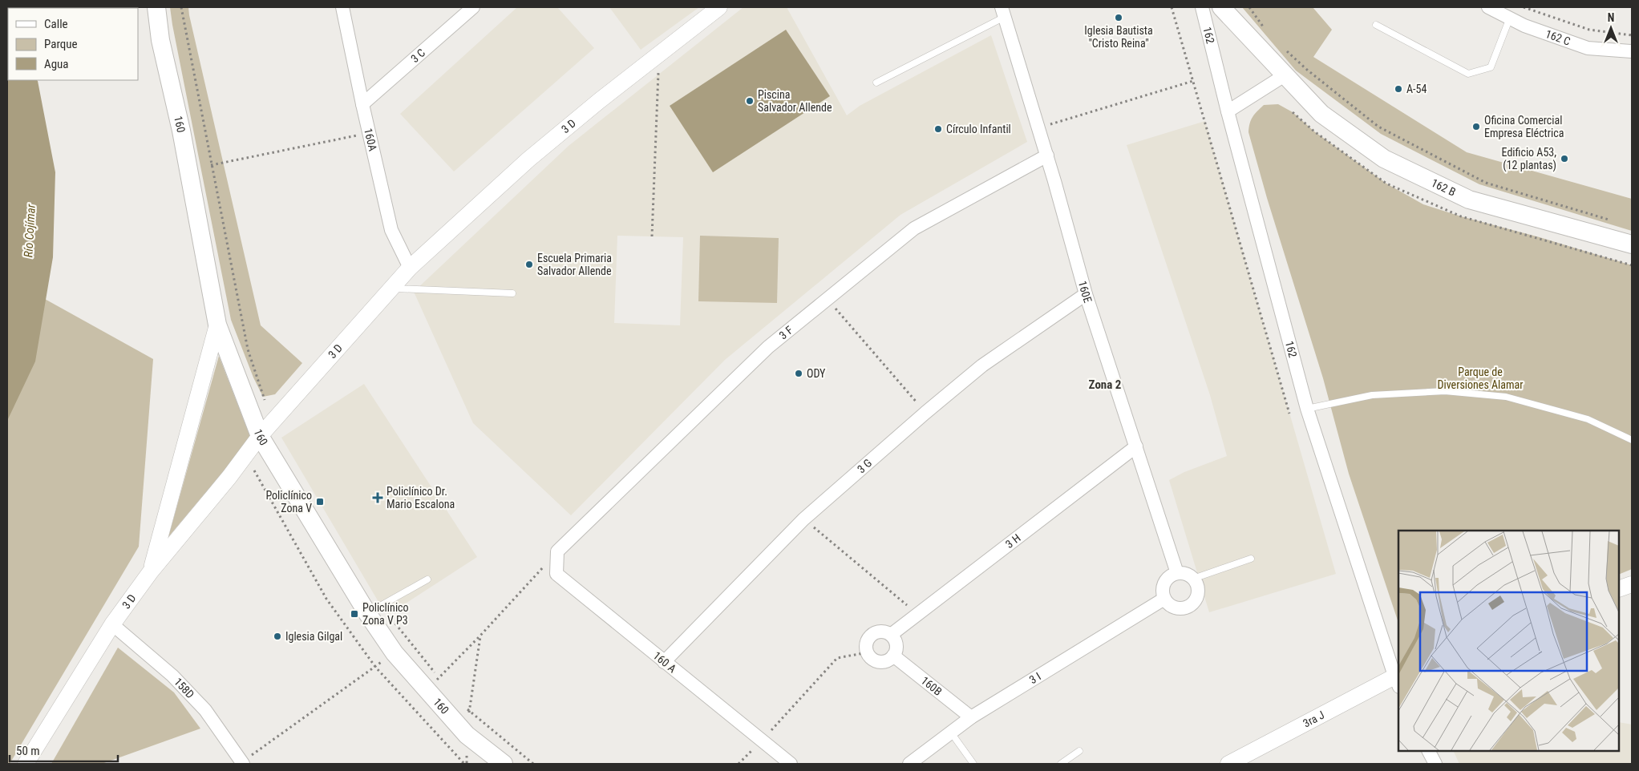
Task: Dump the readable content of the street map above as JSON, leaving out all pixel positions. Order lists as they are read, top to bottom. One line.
{"streets":{"main road":["160","162 B"],"street":["162","162 C","3 C","3 D","160A","160E","3 F","3 G","3 H","160 A","3 I","160B","158D","3ra J"]},"crossings":[["162","3ra J"],["3 C","160A"],["160","3 D"],["3 D","160A"],["3 D","158D"],["160E","3 F"],["160E","3 G"],["160E","3 H"],["160E","3 I"],["3 F","160 A"],["3 G","160 A"],["3 H","160B"],["3 I","160B"]],"districts":["Zona 2"],"water":["Río Cojímar"],"parks":["Parque de Diversiones Alamar"],"places":{"other":["Iglesia Bautista \"Cristo Reina\"","A-54","Piscina Salvador Allende","Oficina Comercial Empresa Eléctrica","Círculo Infantil","Edificio A53, (12 plantas)","Escuela Primaria Salvador Allende","ODY","Iglesia Gilgal"],"health":["Policlínico Dr. Mario Escalona"],"transit":["Policlínico Zona V","Policlínico Zona V P3"]},"legend":["Calle","Parque","Agua"],"scale_bar":"50 m","north":"top"}
